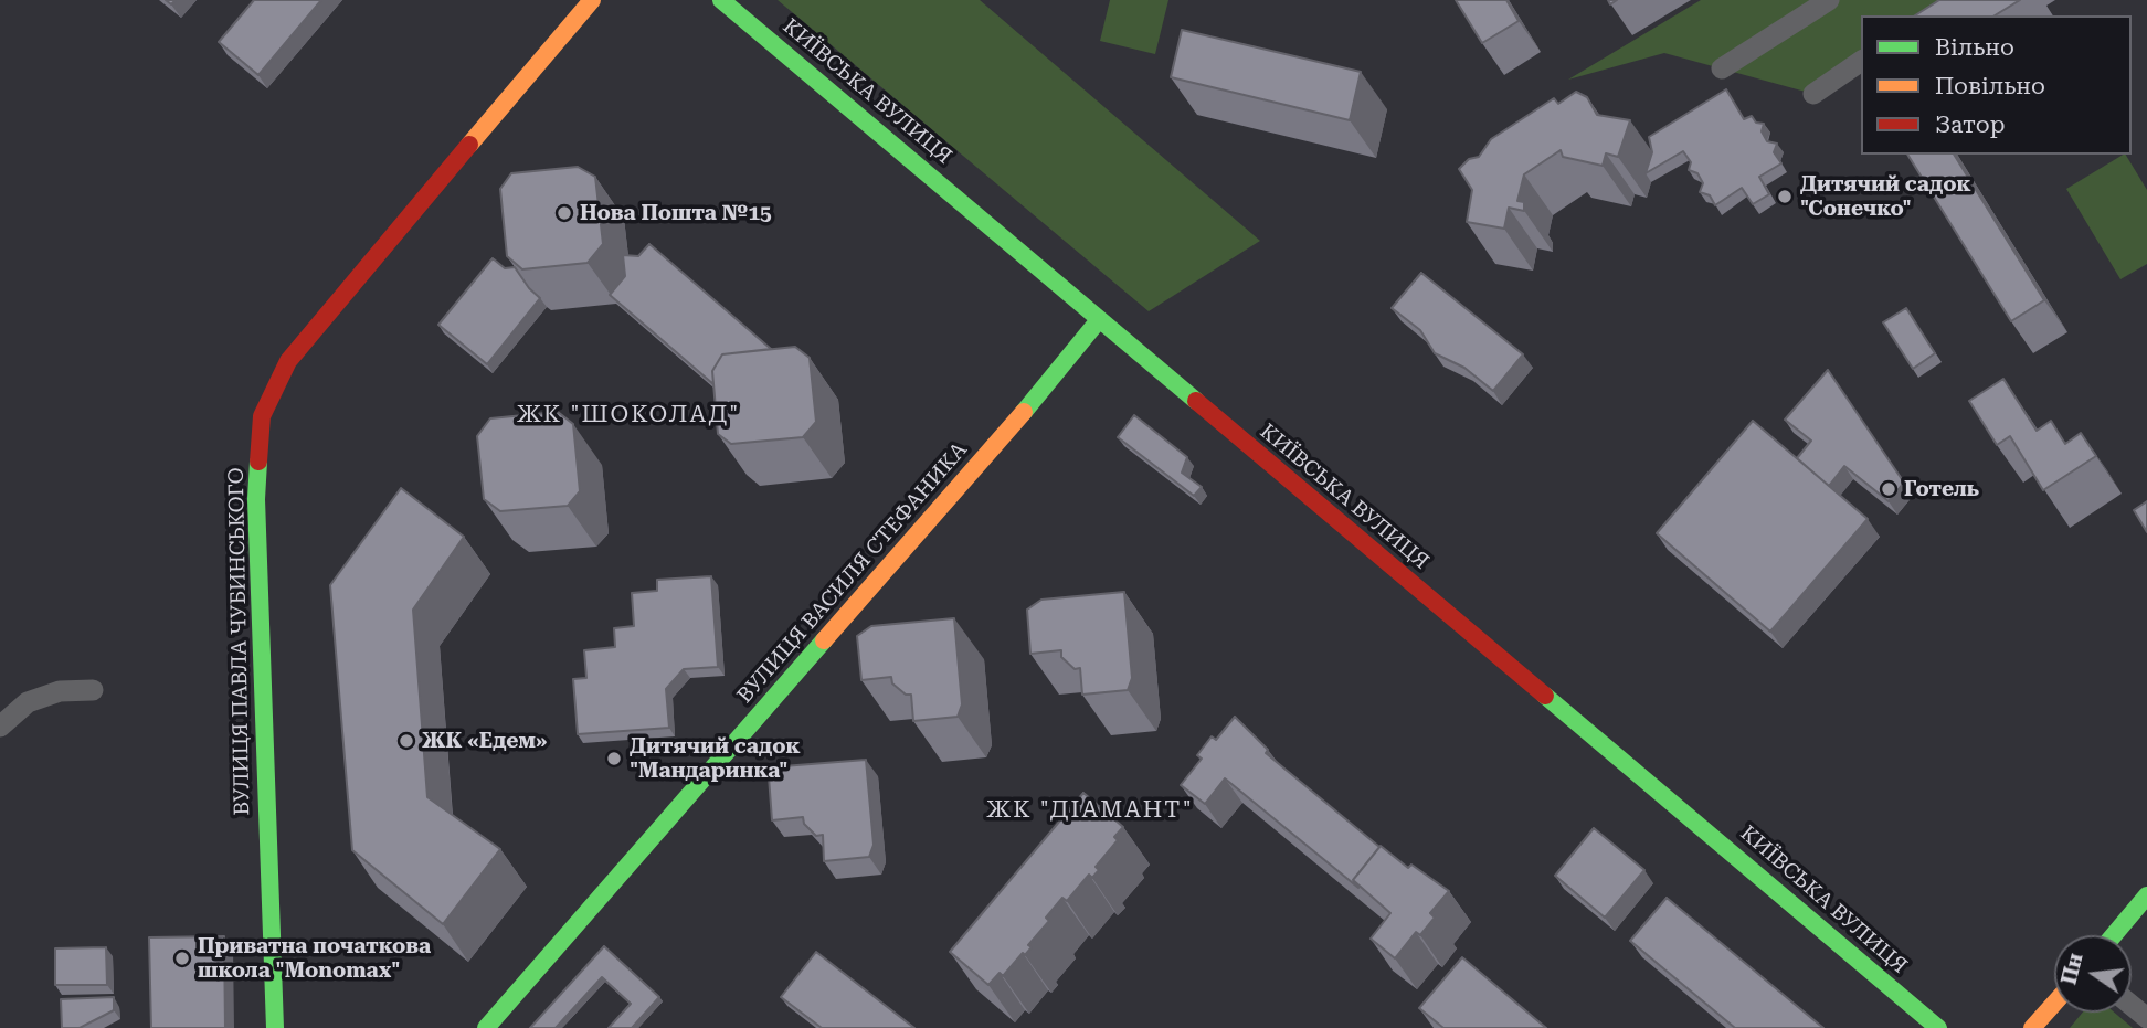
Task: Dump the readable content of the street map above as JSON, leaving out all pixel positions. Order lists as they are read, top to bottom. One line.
{"streets":{"street":["КИЇВСЬКА ВУЛИЦЯ","ВУЛИЦЯ ВАСИЛЯ СТЕФАНИКА","ВУЛИЦЯ ПАВЛА ЧУБИНСЬКОГО"]},"crossings":[["КИЇВСЬКА ВУЛИЦЯ","ВУЛИЦЯ ВАСИЛЯ СТЕФАНИКА"]],"districts":["ЖК \"ШОКОЛАД\"","ЖК \"ДІАМАНТ\""],"places":["Дитячий садок \"Сонечко\"","Нова Пошта №15","Готель","ЖК «Едем»","Дитячий садок \"Мандаринка\"","Приватна початкова школа \"Monomax\""],"legend":["Вільно","Повільно","Затор"],"north":"left"}
